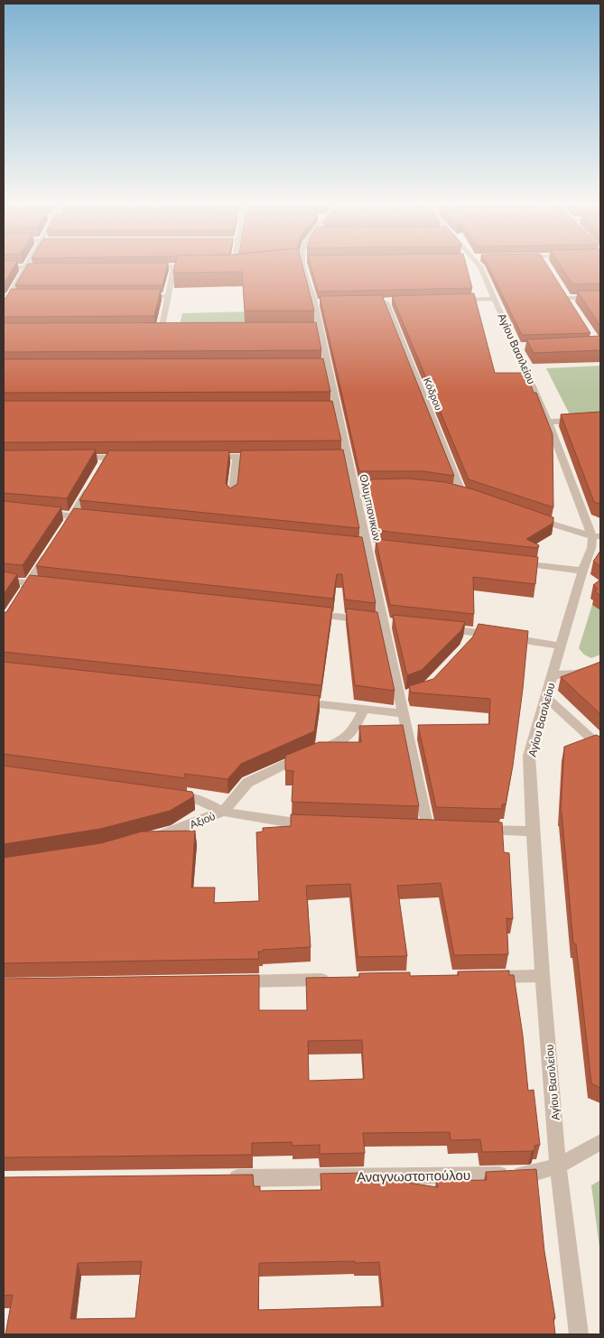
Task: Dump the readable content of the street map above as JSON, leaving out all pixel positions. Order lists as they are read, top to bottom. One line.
{"streets":{"street":["Αγίου Βασιλείου","Κόδρου","Ολυμπιονικών","Αξιού","Αναγνωστοπούλου"]},"crossings":[["Αγίου Βασιλείου","Αναγνωστοπούλου"]]}
